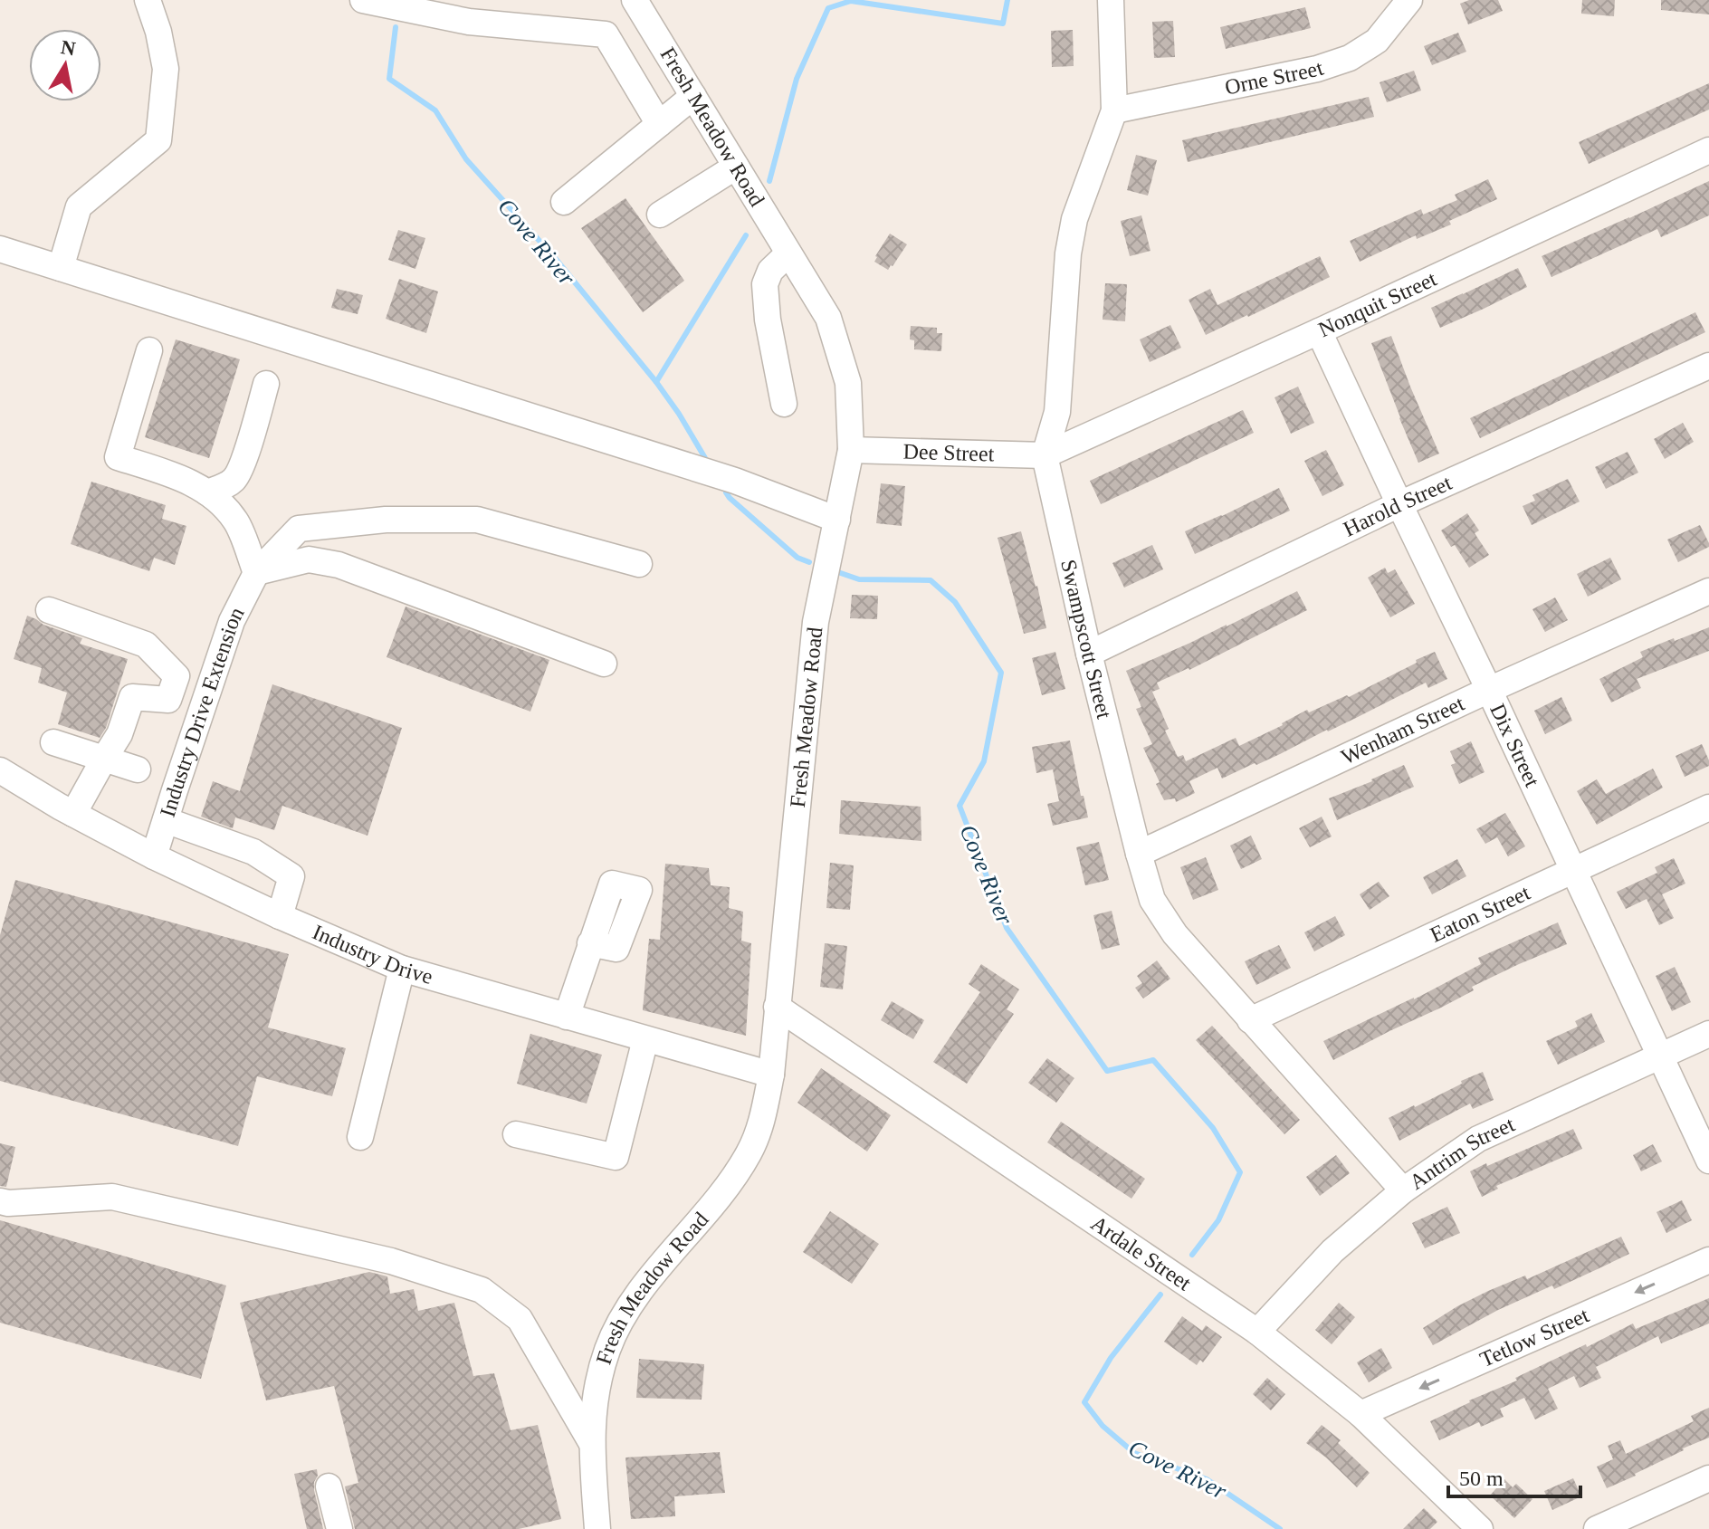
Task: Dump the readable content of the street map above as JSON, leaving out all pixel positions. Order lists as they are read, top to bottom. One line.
{"streets":{"street":["Orne Street","Fresh Meadow Road","Nonquit Street","Dee Street","Harold Street","Swampscott Street","Industry Drive Extension","Wenham Street","Dix Street","Eaton Street","Industry Drive","Antrim Street","Ardale Street","Tetlow Street"]},"crossings":[["Orne Street","Swampscott Street"],["Fresh Meadow Road","Dee Street"],["Fresh Meadow Road","Industry Drive"],["Fresh Meadow Road","Ardale Street"],["Nonquit Street","Dee Street"],["Nonquit Street","Swampscott Street"],["Nonquit Street","Dix Street"],["Dee Street","Swampscott Street"],["Harold Street","Swampscott Street"],["Harold Street","Dix Street"],["Swampscott Street","Wenham Street"],["Swampscott Street","Eaton Street"],["Swampscott Street","Antrim Street"],["Industry Drive Extension","Industry Drive"],["Wenham Street","Dix Street"],["Dix Street","Eaton Street"],["Dix Street","Antrim Street"],["Antrim Street","Ardale Street"],["Ardale Street","Tetlow Street"]],"water":["Cove River"],"scale_bar":"50 m","north":"top"}
